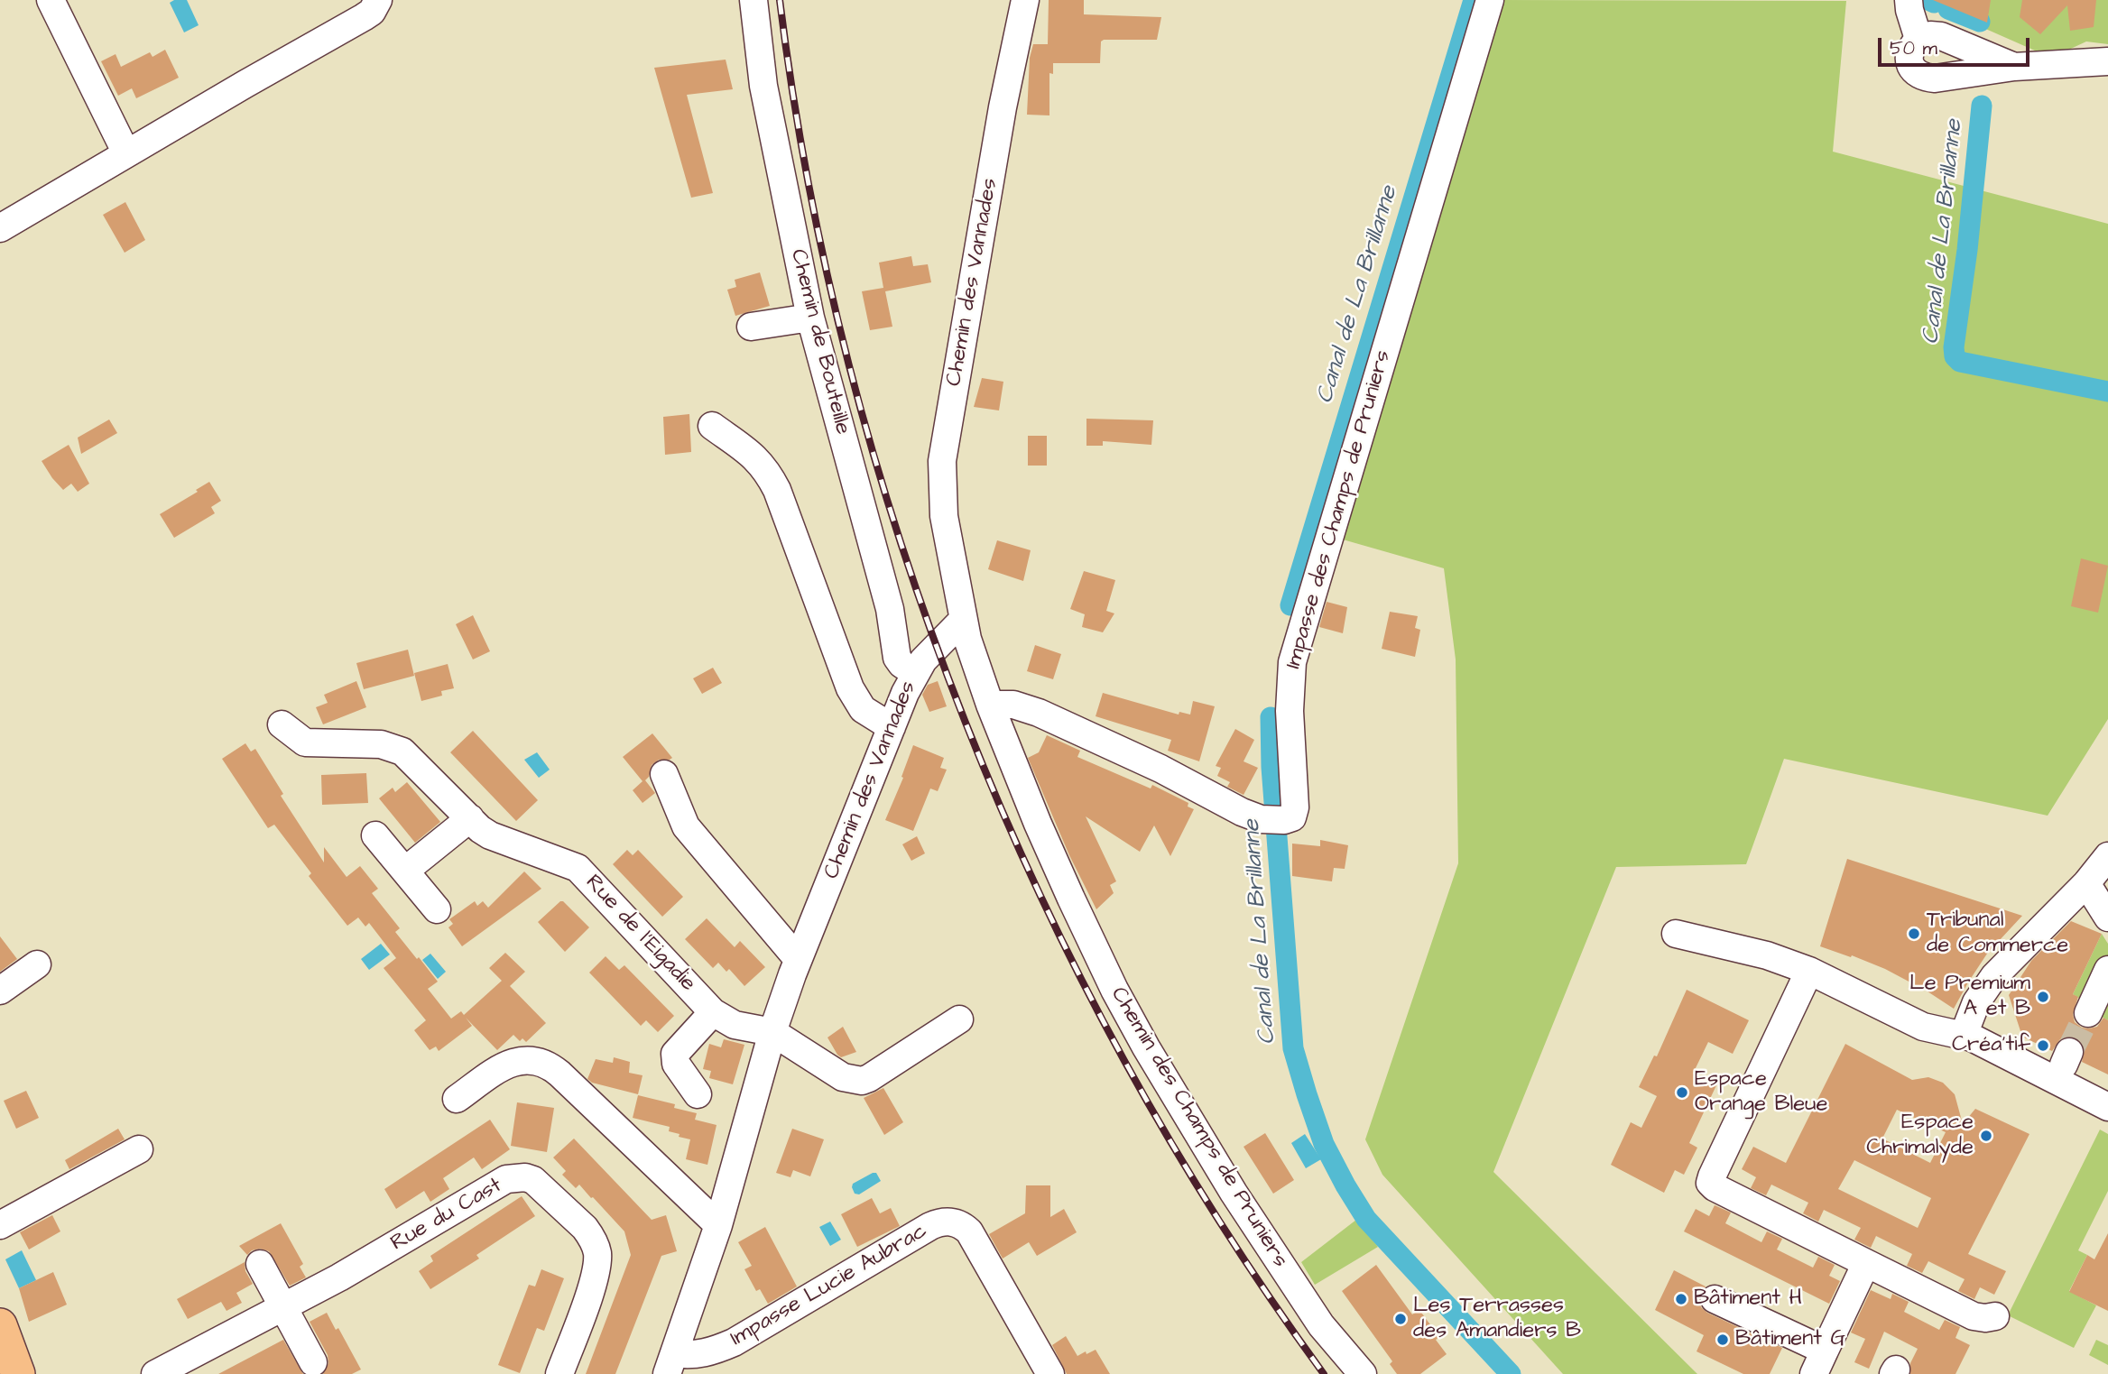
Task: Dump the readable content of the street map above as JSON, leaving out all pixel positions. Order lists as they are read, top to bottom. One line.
{"streets":{"street":["Chemin des Vannades","Chemin de Bouteille","Impasse des Champs de Pruniers","Rue de l'Eigadie","Chemin des Champs de Pruniers","Rue du Cast","Impasse Lucie Aubrac"]},"crossings":[["Chemin des Vannades","Chemin de Bouteille"],["Chemin des Vannades","Rue de l'Eigadie"],["Chemin des Vannades","Chemin des Champs de Pruniers"],["Chemin des Vannades","Impasse Lucie Aubrac"],["Impasse des Champs de Pruniers","Chemin des Champs de Pruniers"]],"water":["Canal de La Brillanne"],"places":["Tribunal de Commerce","Le Premium A et B","Créa'tif","Espace Orange Bleue","Espace Chrimalyde","Bâtiment H","Les Terrasses des Amandiers B","Bâtiment G"],"scale_bar":"50 m"}
